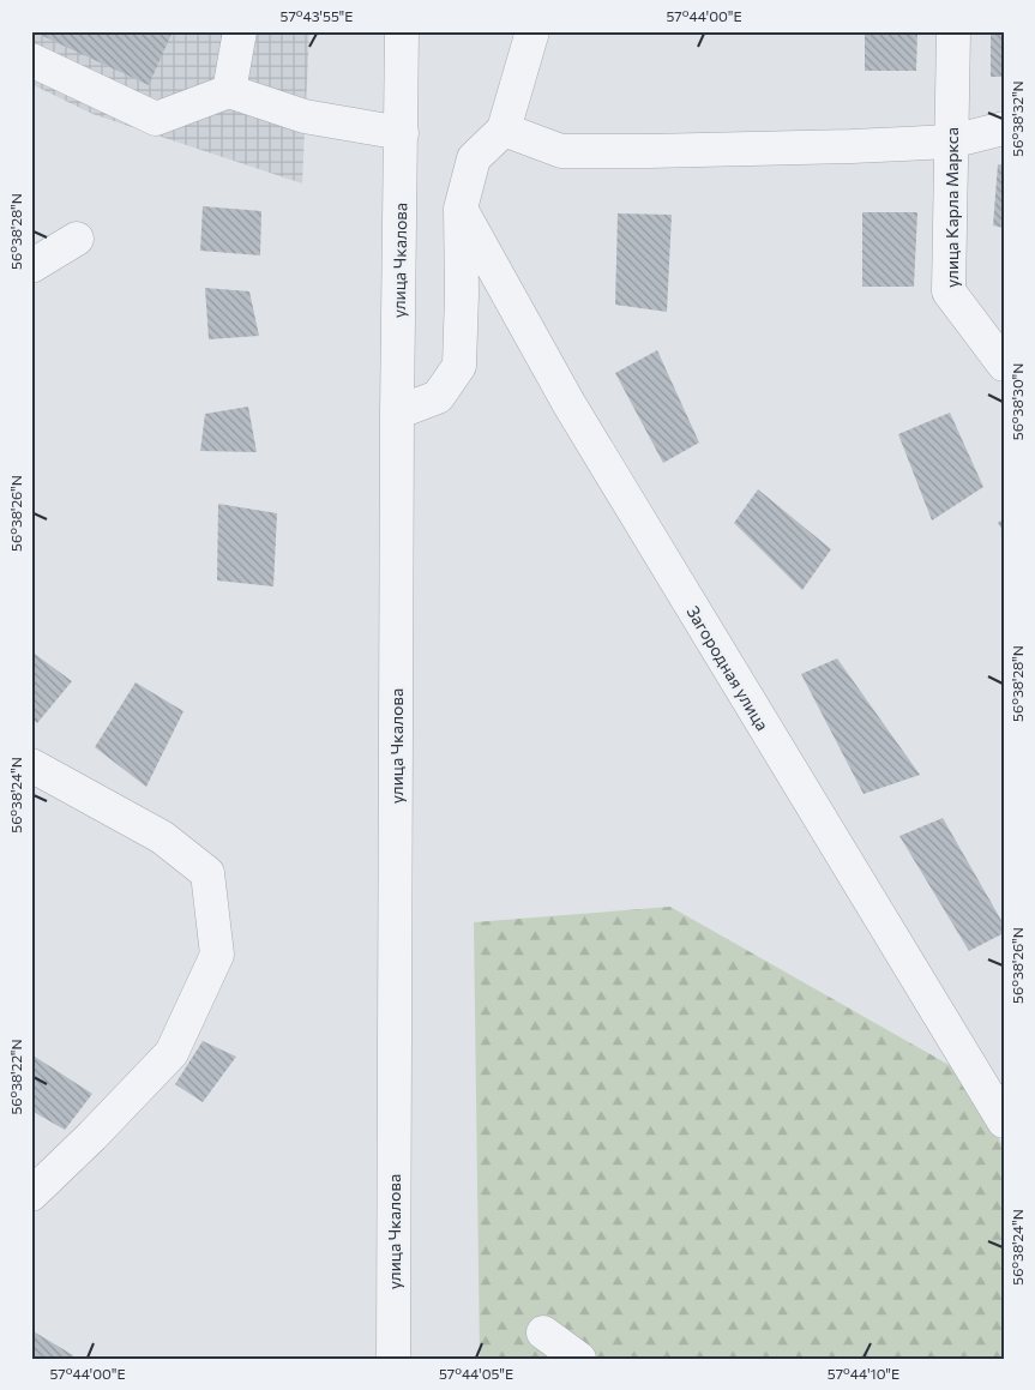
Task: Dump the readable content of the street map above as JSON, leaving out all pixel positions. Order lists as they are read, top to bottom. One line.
{"streets":{"street":["улица Карла Маркса","улица Чкалова","Загородная улица"]},"coordinates":["57°43'55\"E","57°44'00\"E","56°38'32\"N","56°38'28\"N","56°38'30\"N","56°38'26\"N","56°38'24\"N","56°38'22\"N","57°44'05\"E","57°44'10\"E"]}
